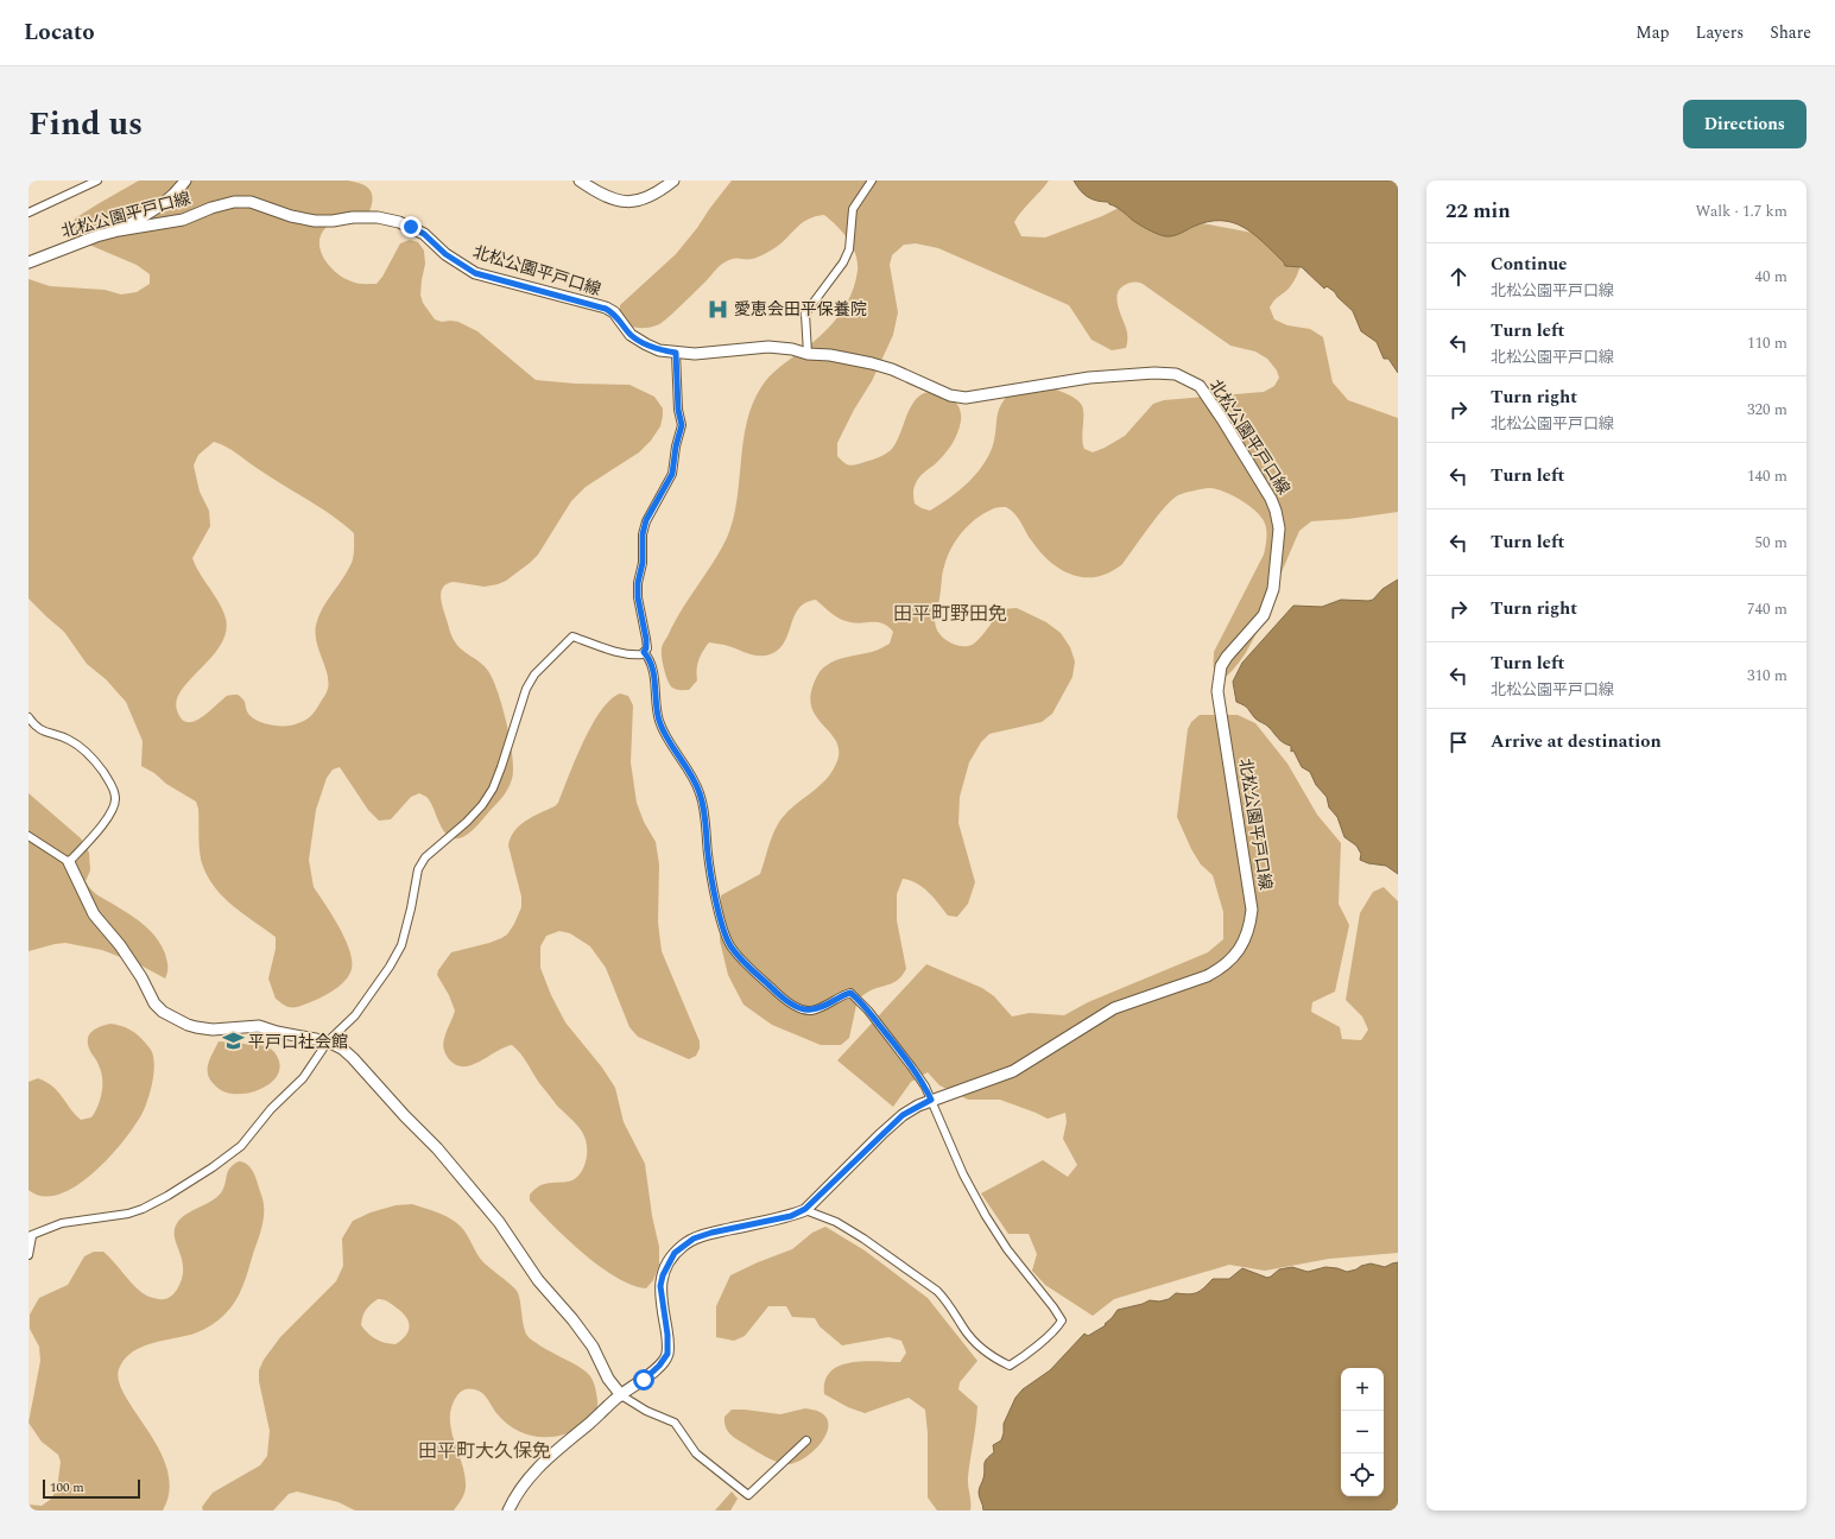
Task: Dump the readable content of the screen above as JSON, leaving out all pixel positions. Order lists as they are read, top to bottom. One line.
{"streets":{"main road":["北松公園平戸口線"]},"districts":["田平町野田免","田平町大久保免"],"places":{"hospital":["愛恵会田平保養院"],"school or university":["平戸口社会館"]},"scale_bar":"100 m","page":{"header":"Locato","nav":["Map","Layers","Share"],"title":"Find us","buttons":"Directions","heading":["22 min","Walk · 1.7 km"],"list":[["Continue","北松公園平戸口線","40 m"],["Turn left","北松公園平戸口線","110 m"],["Turn right","北松公園平戸口線","320 m"],["Turn left","140 m"],["Turn left","50 m"],["Turn right","740 m"],["Turn left","北松公園平戸口線","310 m"],"Arrive at destination"],"map_buttons":["+","−"],"scale":"100 m"}}
